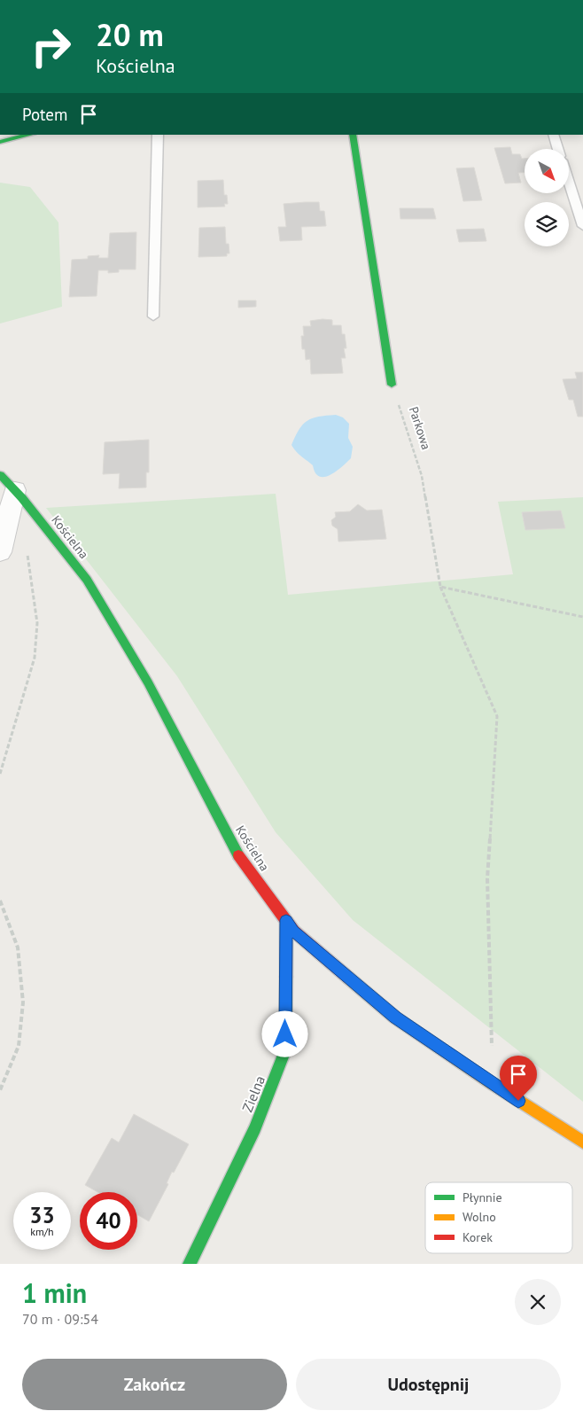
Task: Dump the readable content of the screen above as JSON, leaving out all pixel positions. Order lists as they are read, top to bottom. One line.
{"streets":{"street":["Kościelna","Zielna"],"path":["Parkowa"]},"crossings":[["Parkowa","Kościelna"],["Kościelna","Zielna"]],"legend":["Płynnie","Wolno","Korek"],"north":"bottom right","page":{"turn":["20 m","Kościelna"],"then":"Potem","speed":"33 km/h","limit":"40","heading":["1 min","70 m · 09:54"],"buttons":["Zakończ","Udostępnij"]}}
